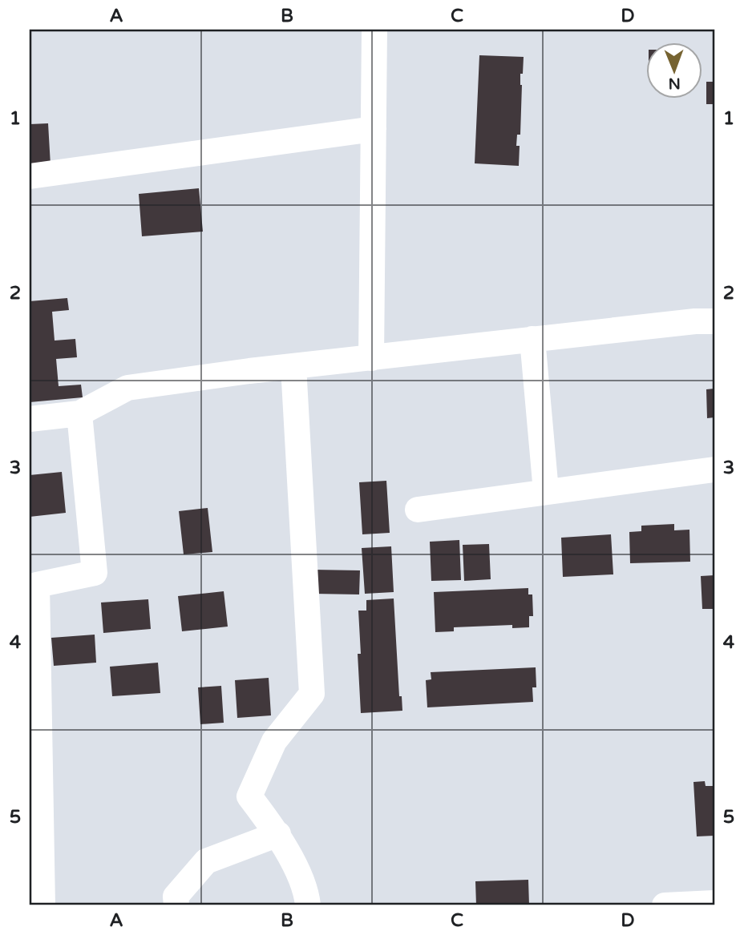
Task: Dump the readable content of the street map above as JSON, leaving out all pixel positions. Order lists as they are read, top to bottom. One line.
{"north":"bottom","grid":{"columns":["A","B","C","D"],"rows":["1","2","3","4","5"]}}
